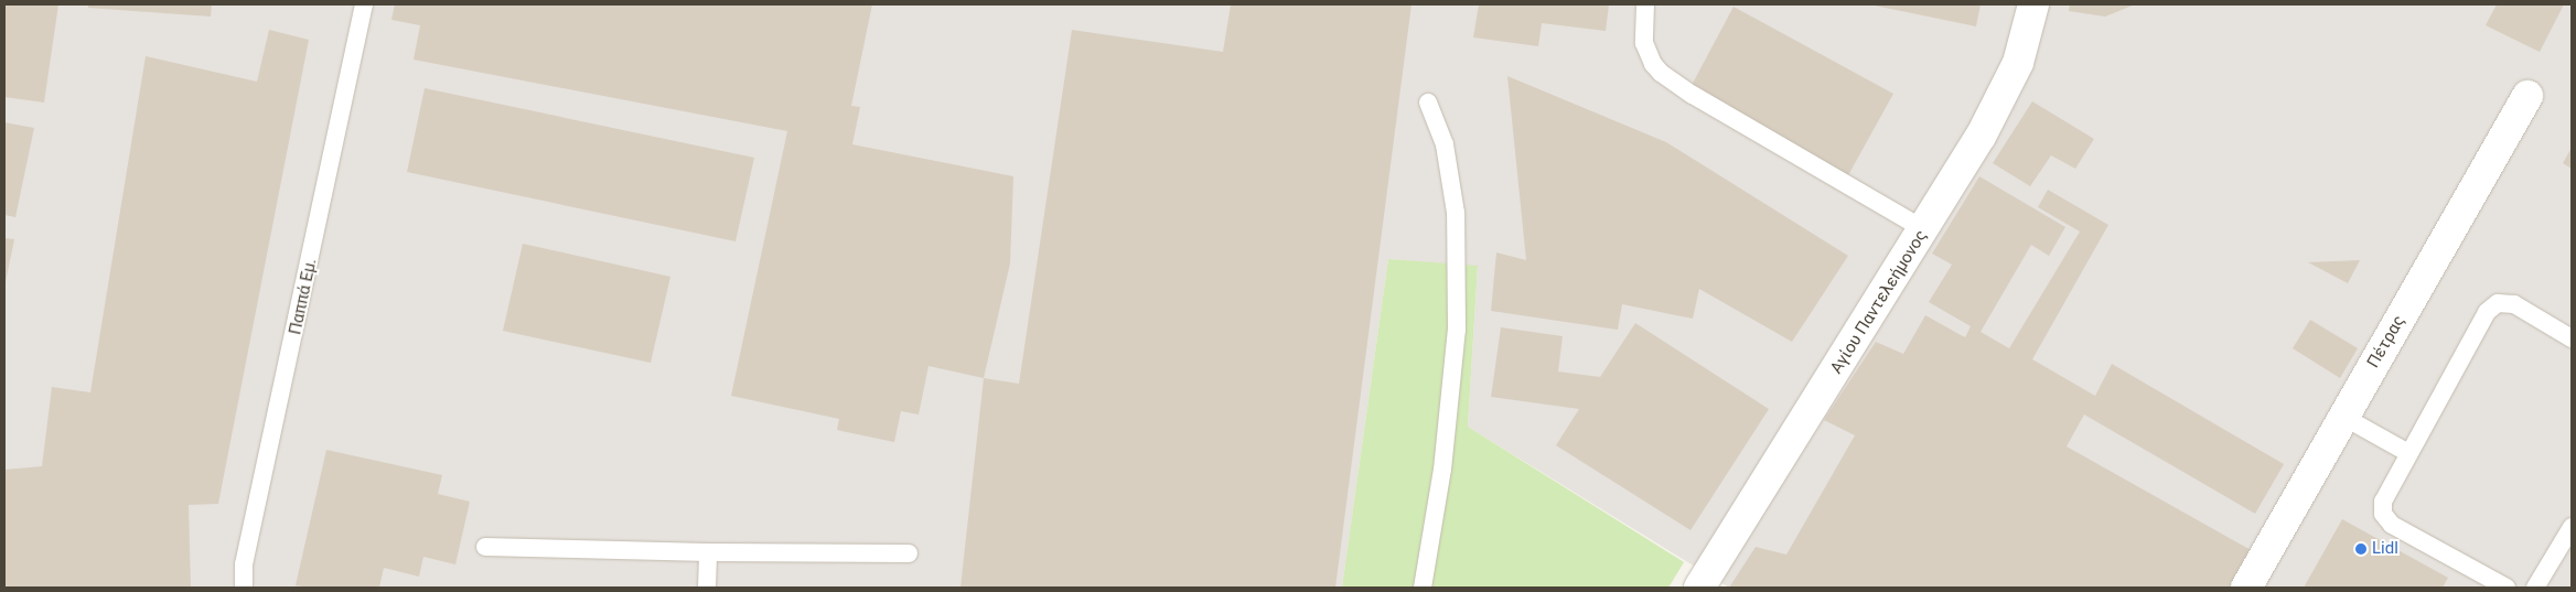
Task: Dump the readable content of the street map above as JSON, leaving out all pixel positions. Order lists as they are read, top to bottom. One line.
{"streets":{"street":["Αγίου Παντελεήμονος","Πέτρας"],"lane":["Παππά Εμ."]},"places":["Lidl"]}
